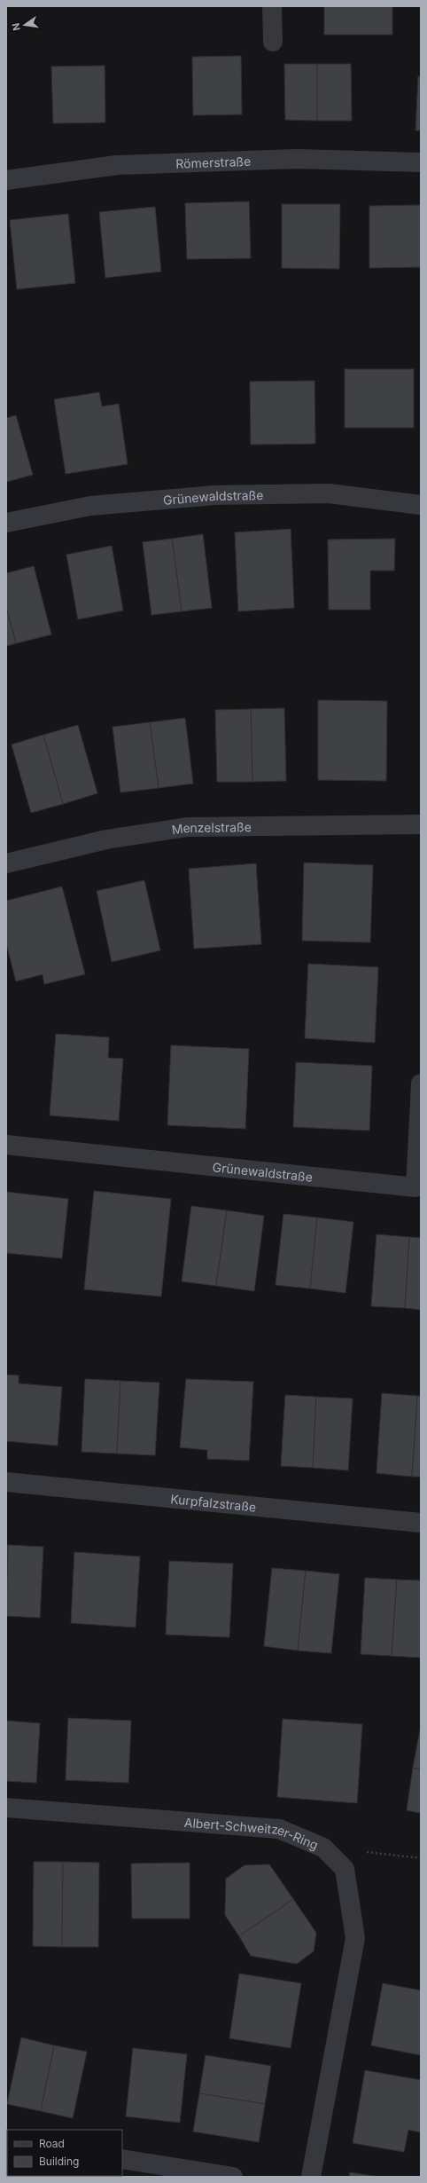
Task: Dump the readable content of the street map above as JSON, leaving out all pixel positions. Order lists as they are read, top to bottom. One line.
{"streets":{"street":["Römerstraße","Grünewaldstraße","Menzelstraße","Kurpfalzstraße","Albert-Schweitzer-Ring"]},"legend":["Road","Building"],"north":"left"}
